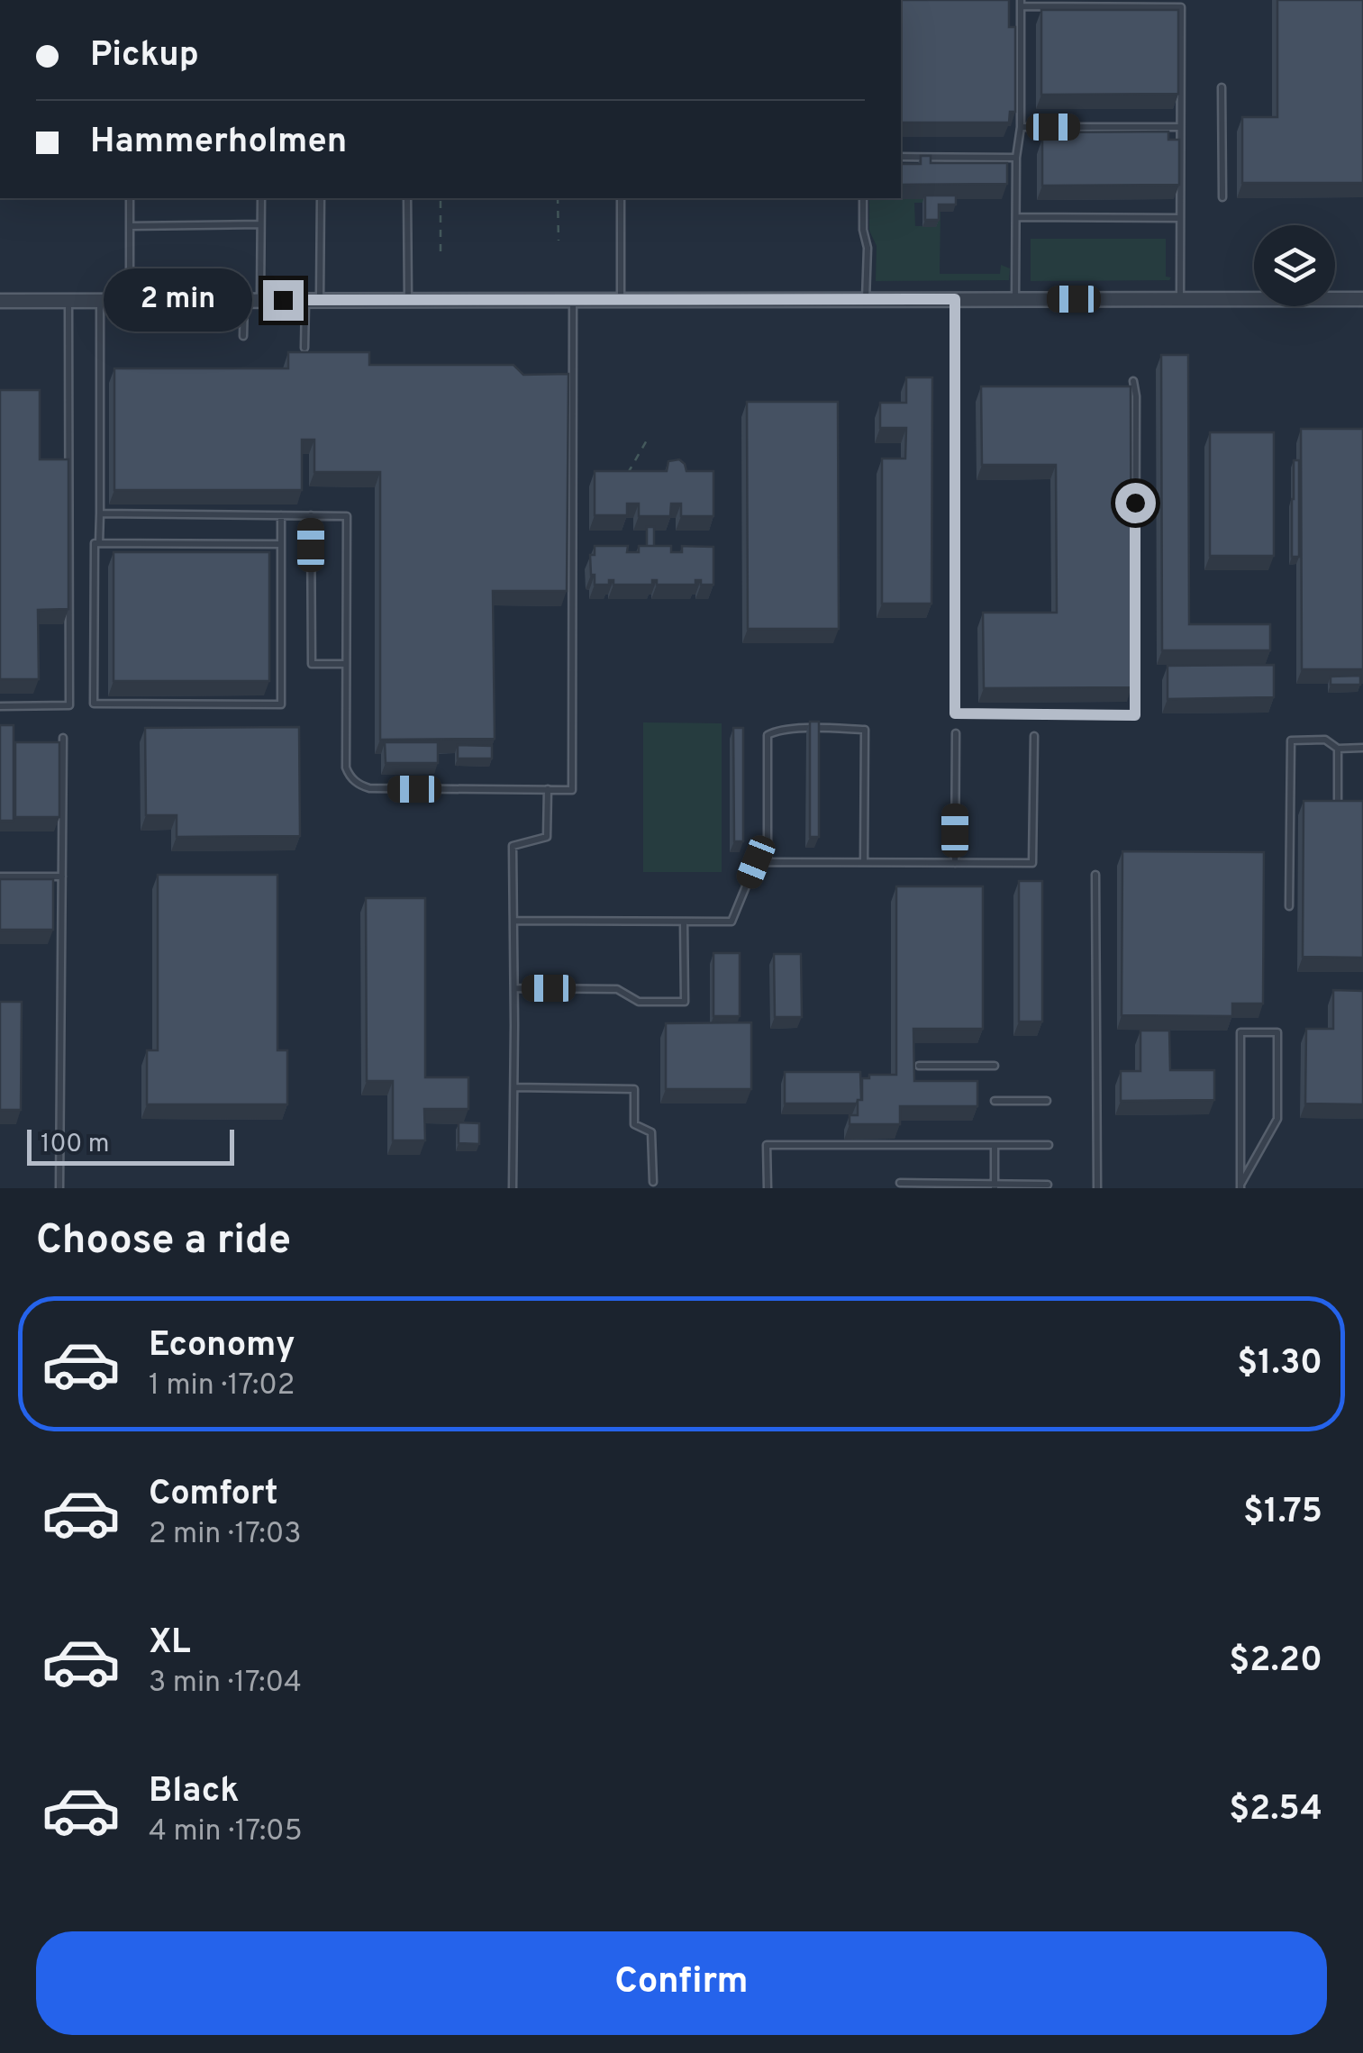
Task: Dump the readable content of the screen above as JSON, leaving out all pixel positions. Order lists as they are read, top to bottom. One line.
{"scale_bar":"100 m","page":{"banner":["Pickup","Hammerholmen"],"bubble":"2 min","scale":"100 m","heading":"Choose a ride","list":[{"name":"Economy","note":"1 min · 17:02","value":"$1.30"},{"name":"Comfort","note":"2 min · 17:03","value":"$1.75"},{"name":"XL","note":"3 min · 17:04","value":"$2.20"},{"name":"Black","note":"4 min · 17:05","value":"$2.54"}],"buttons":"Confirm"}}
